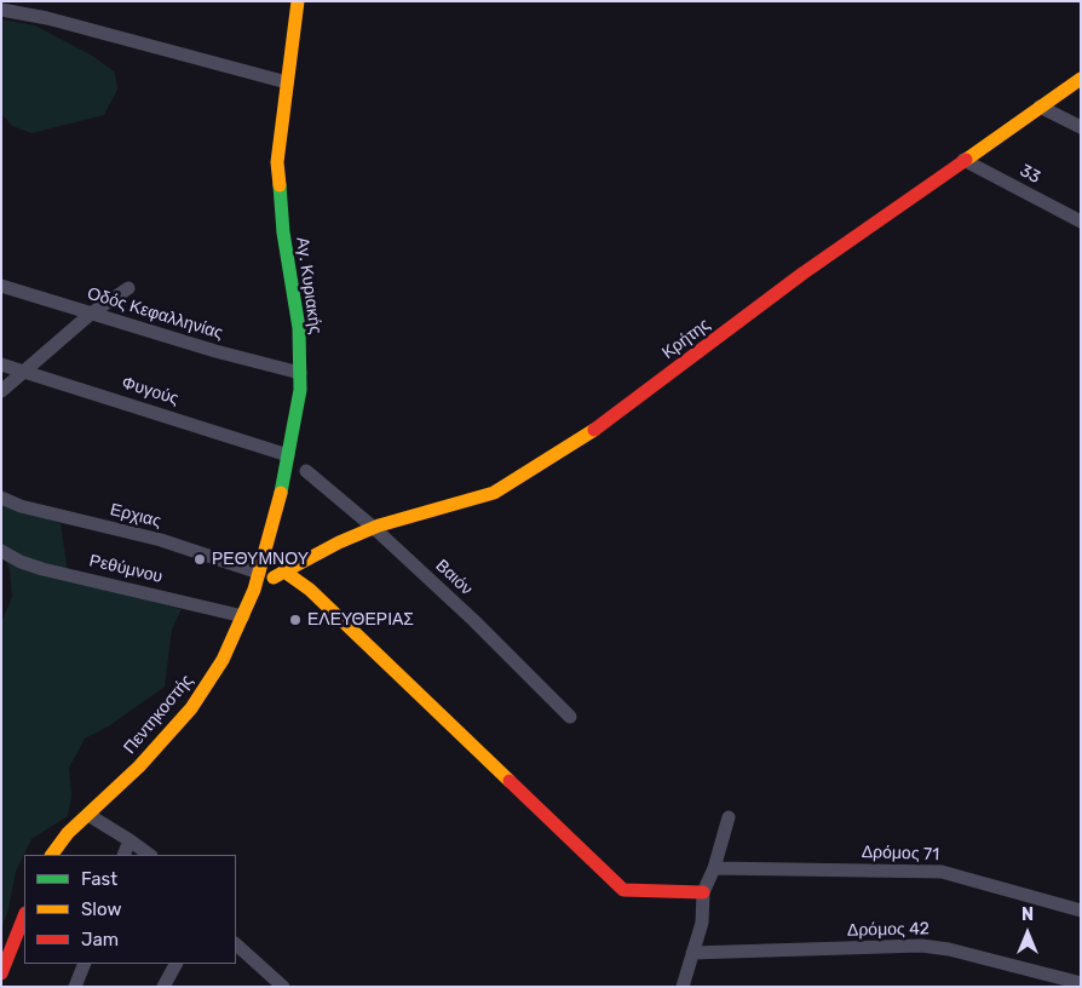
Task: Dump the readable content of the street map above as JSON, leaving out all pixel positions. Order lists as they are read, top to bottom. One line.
{"streets":{"street":["33","Αγ. Κυριακής","Οδός Κεφαλληνίας","Κρήτης","Φυγούς","Ερχιας","Ρεθύμνου","Βαιόν","Πεντηκοστής","Δρόμος 71","Δρόμος 42"]},"crossings":[["33","Κρήτης"],["Αγ. Κυριακής","Οδός Κεφαλληνίας"],["Αγ. Κυριακής","Φυγούς"],["Αγ. Κυριακής","Ερχιας"],["Αγ. Κυριακής","Πεντηκοστής"],["Κρήτης","Βαιόν"],["Κρήτης","Πεντηκοστής"],["Ερχιας","Πεντηκοστής"],["Ρεθύμνου","Πεντηκοστής"]],"places":["ΡΕΘΥΜΝΟΥ","ΕΛΕΥΘΕΡΙΑΣ"],"legend":["Fast","Slow","Jam"],"north":"top"}
